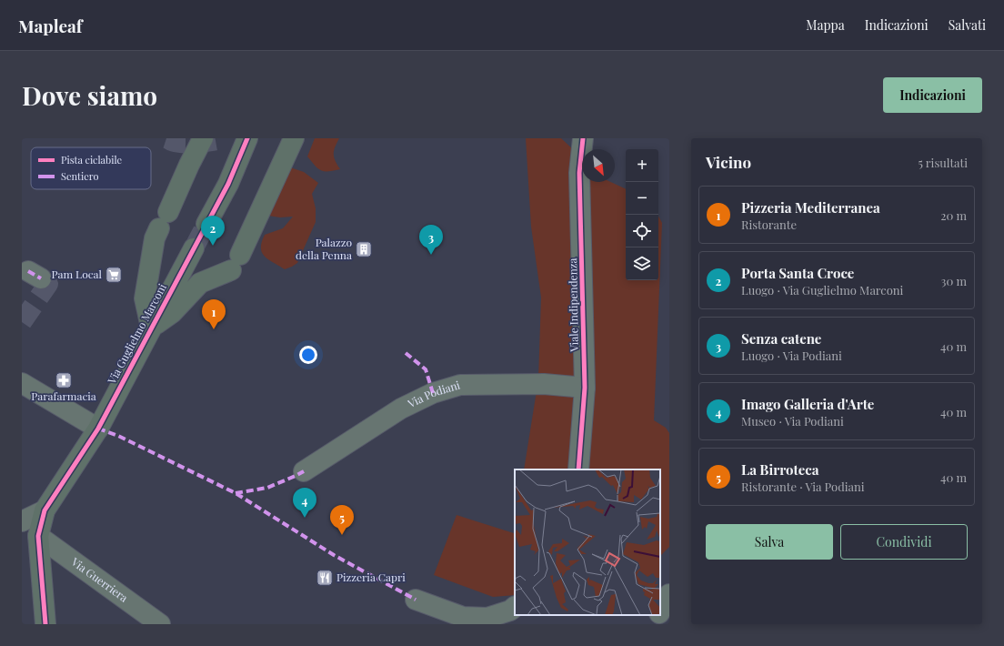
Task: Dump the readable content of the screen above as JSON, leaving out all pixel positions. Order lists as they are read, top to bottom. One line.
{"streets":{"street":["Viale Indipendenza","Via Guglielmo Marconi","Via Podiani","Via Guerriera"]},"crossings":[["Viale Indipendenza","Via Podiani"],["Via Guglielmo Marconi","Via Guerriera"]],"places":{"building":["Palazzo della Penna"],"supermarket":["Pam Local"],"pharmacy":["Parafarmacia"],"restaurant":["Pizzeria Capri"]},"legend":["Pista ciclabile","Sentiero"],"north":"bottom right","page":{"header":"Mapleaf","nav":["Mappa","Indicazioni","Salvati"],"buttons":["Indicazioni",["Salva","Condividi"]],"title":"Dove siamo","heading":["Vicino","5 risultati"],"map_buttons":["+","−"],"list":[{"mark":"1","name":"Pizzeria Mediterranea","note":"Ristorante","value":"20 m"},{"mark":"2","name":"Porta Santa Croce","note":"Luogo · Via Guglielmo Marconi","value":"30 m"},{"mark":"3","name":"Senza catene","note":"Luogo · Via Podiani","value":"40 m"},{"mark":"4","name":"Imago Galleria d'Arte","note":"Museo · Via Podiani","value":"40 m"},{"mark":"5","name":"La Birroteca","note":"Ristorante · Via Podiani","value":"40 m"}],"pins":["2","3","1","4","5"]}}
